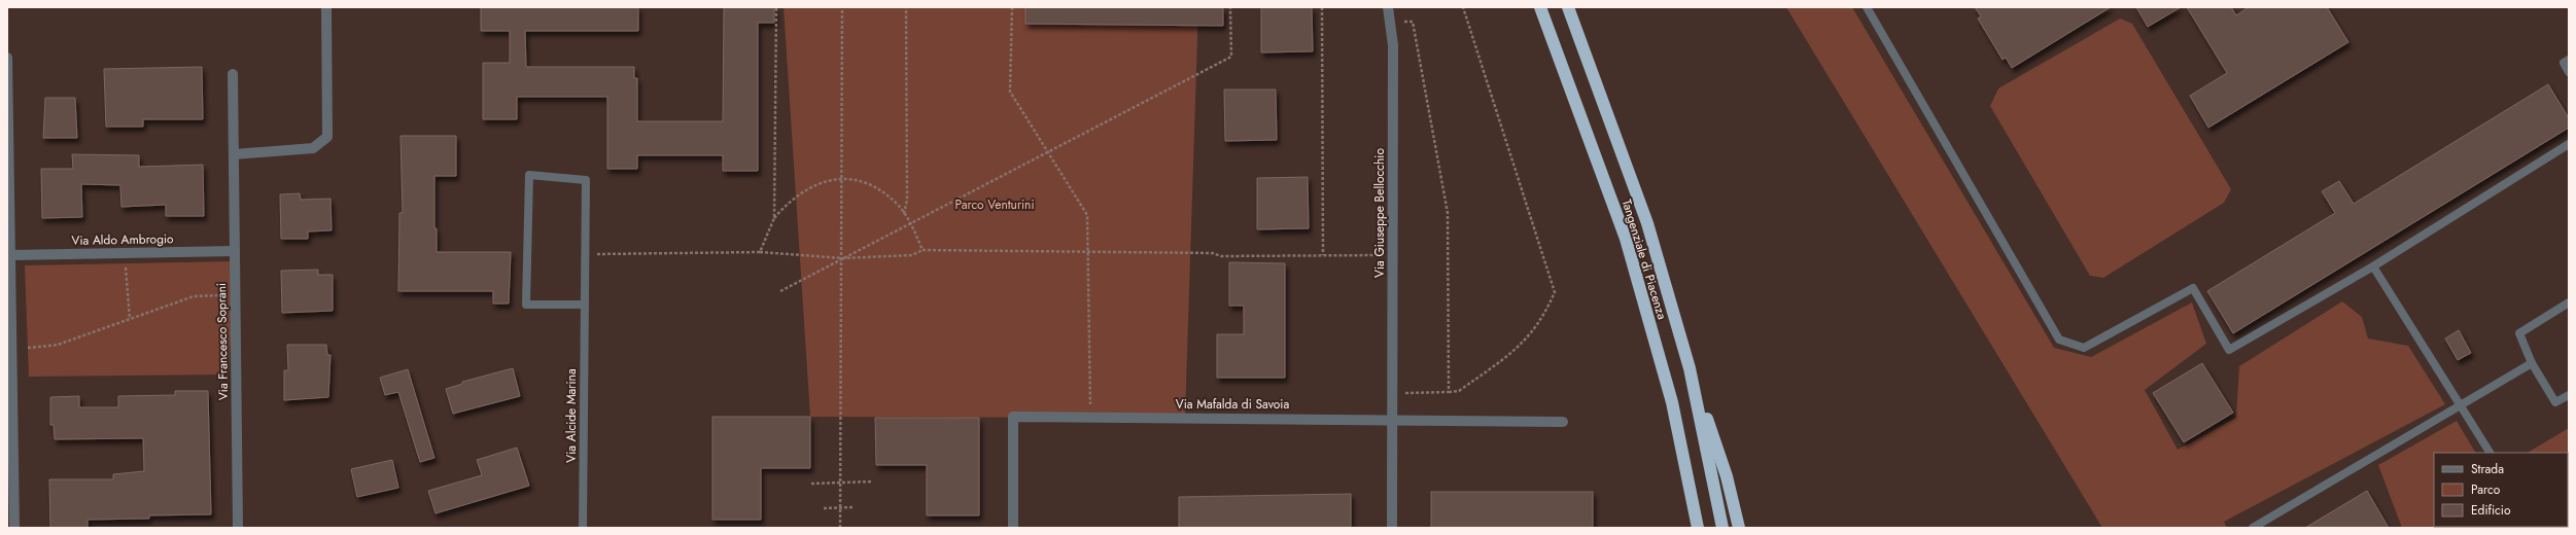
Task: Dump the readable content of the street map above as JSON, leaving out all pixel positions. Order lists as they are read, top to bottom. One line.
{"streets":{"highway":["Tangenziale di Piacenza"],"street":["Via Giuseppe Bellocchio","Via Aldo Ambrogio","Via Francesco Soprani","Via Mafalda di Savoia"],"lane":["Via Alcide Marina"]},"crossings":[["Via Giuseppe Bellocchio","Via Mafalda di Savoia"],["Via Aldo Ambrogio","Via Francesco Soprani"]],"parks":["Parco Venturini"],"legend":["Strada","Parco","Edificio"]}
